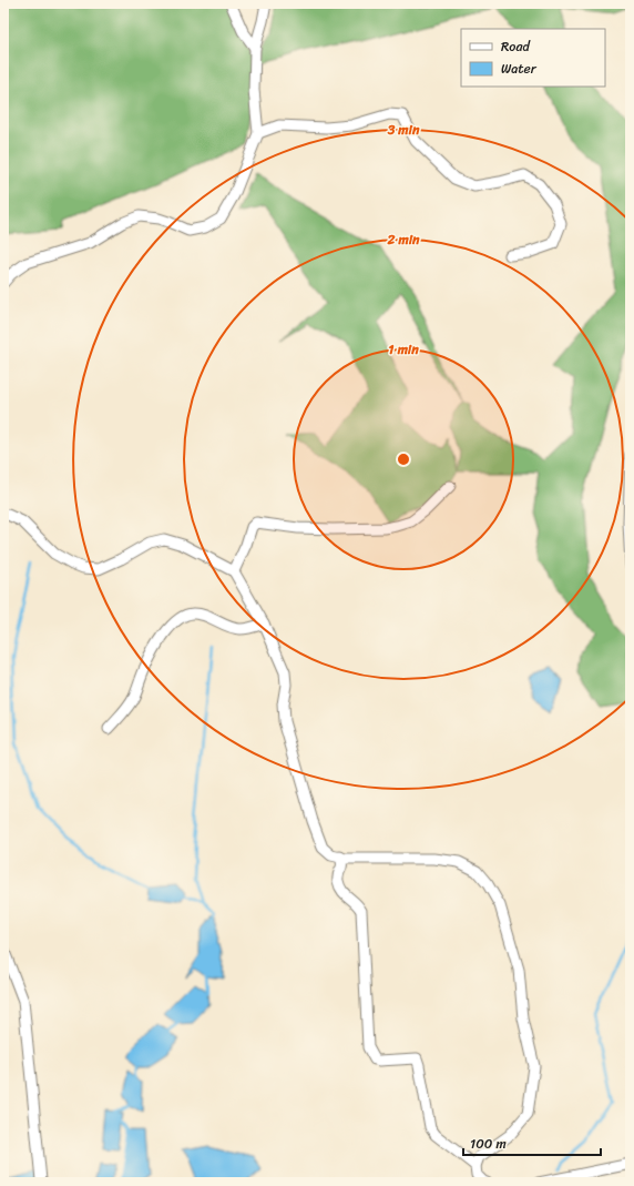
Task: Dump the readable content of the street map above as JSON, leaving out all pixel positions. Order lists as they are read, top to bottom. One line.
{"legend":["Road","Water"],"scale_bar":"100 m","rings":["3 min","2 min","1 min"]}
